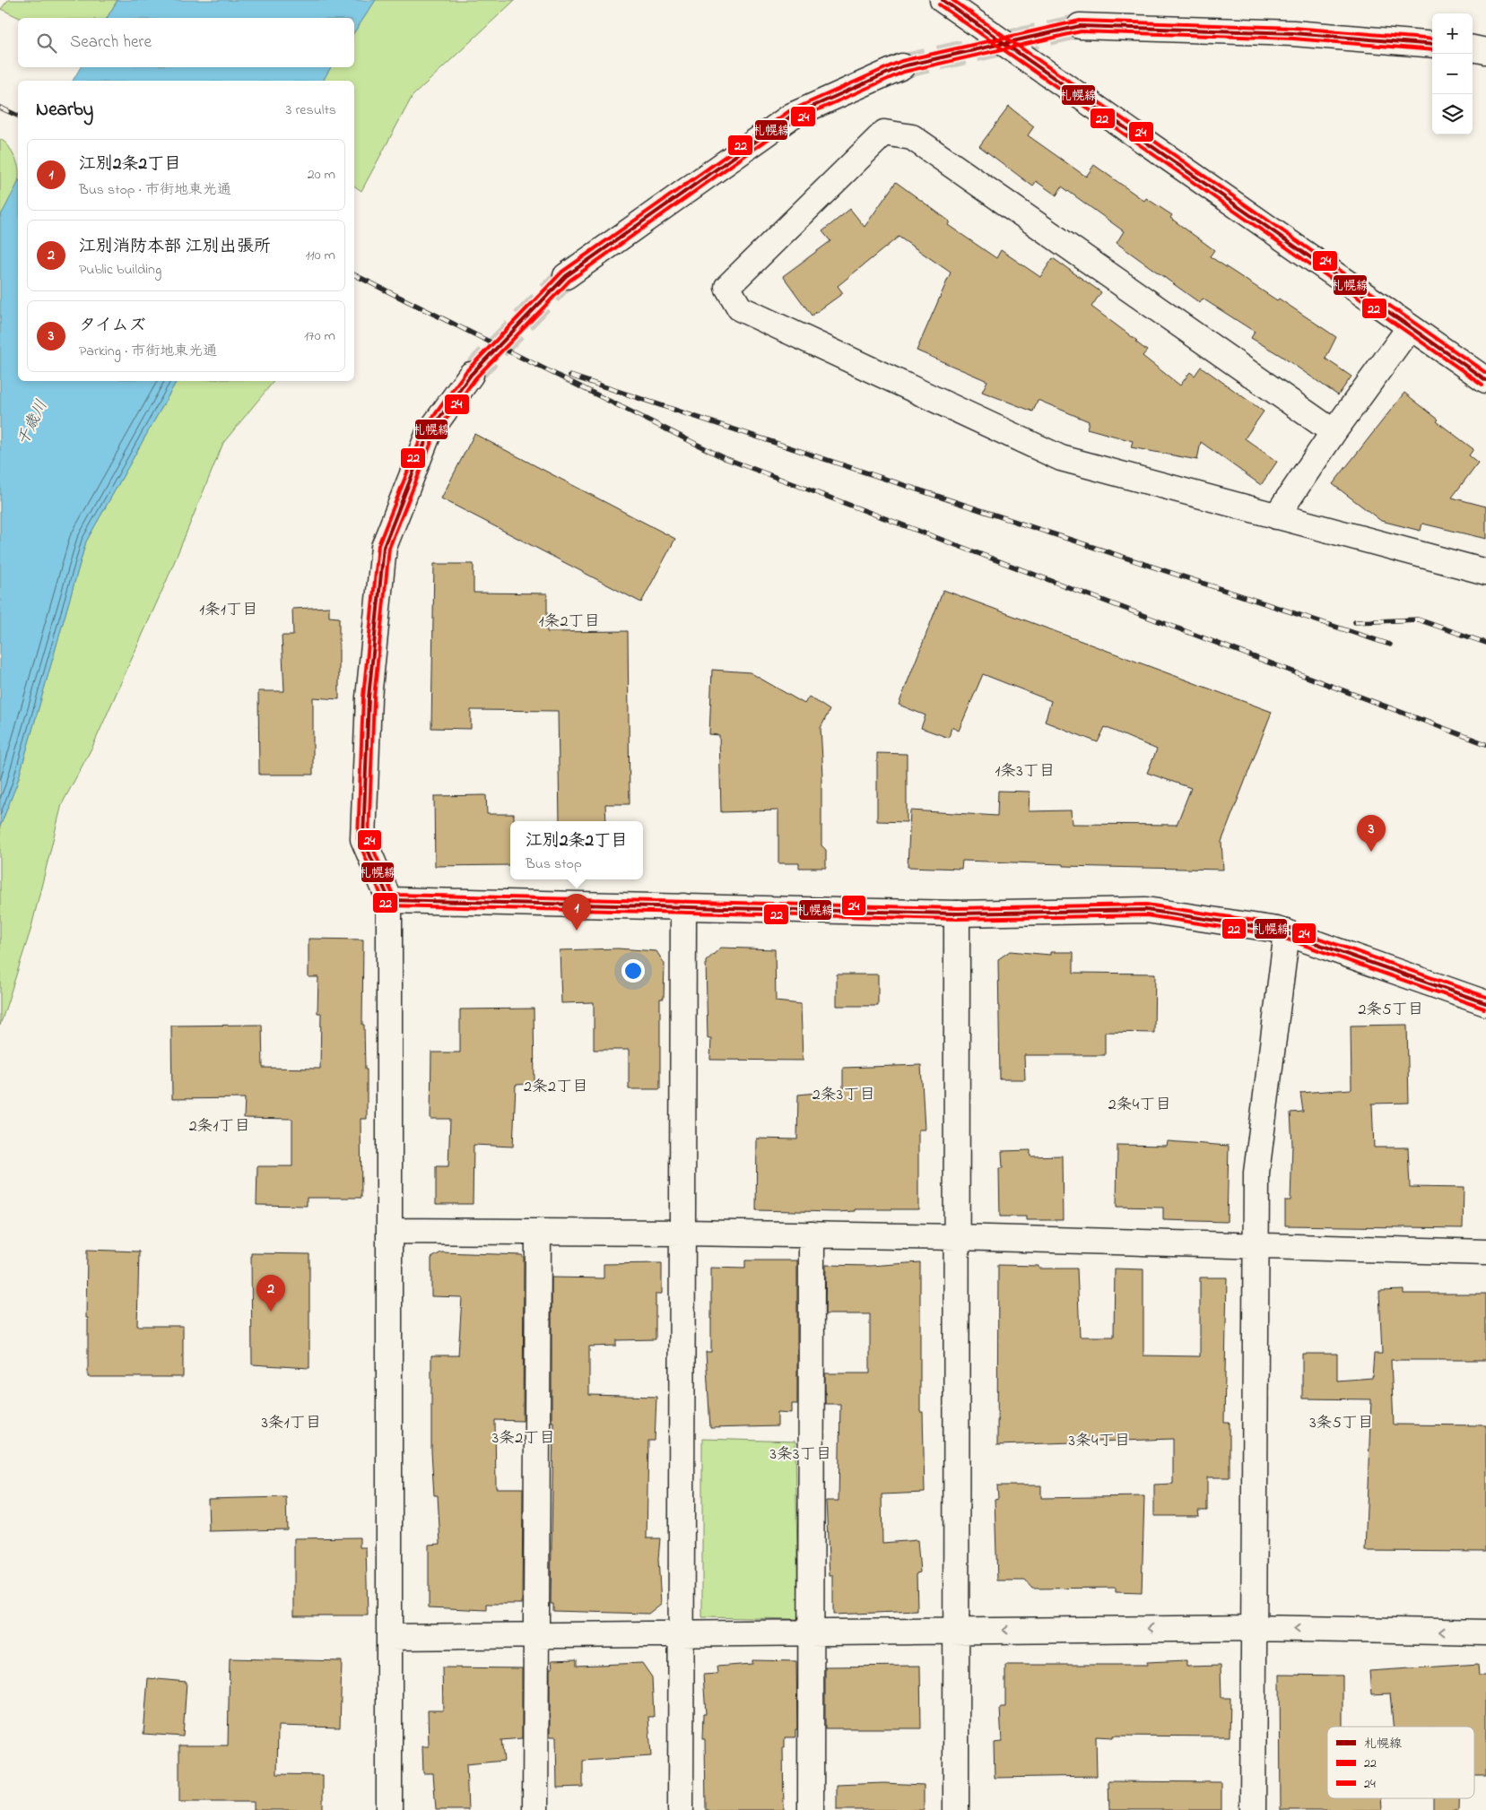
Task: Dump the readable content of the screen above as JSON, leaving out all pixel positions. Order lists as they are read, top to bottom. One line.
{"districts":["1条1丁目","1条2丁目","1条3丁目","2条5丁目","2条2丁目","2条3丁目","2条4丁目","2条1丁目","3条1丁目","3条5丁目","3条2丁目","3条4丁目","3条3丁目"],"water":["千歳川"],"lines":["transit line 札幌線","transit line 24","transit line 22"],"legend":["札幌線","22","24"],"page":{"map_buttons":["+","−"],"search":"Search here","heading":["Nearby","3 results"],"list":[{"mark":"1","name":"江別2条2丁目","note":"Bus stop · 市街地東光通","value":"20 m"},{"mark":"2","name":"江別消防本部 江別出張所","note":"Public building","value":"110 m"},{"mark":"3","name":"タイムズ","note":"Parking · 市街地東光通","value":"170 m"}],"pins":["3","1","2"],"popup":["江別2条2丁目","Bus stop"]}}
